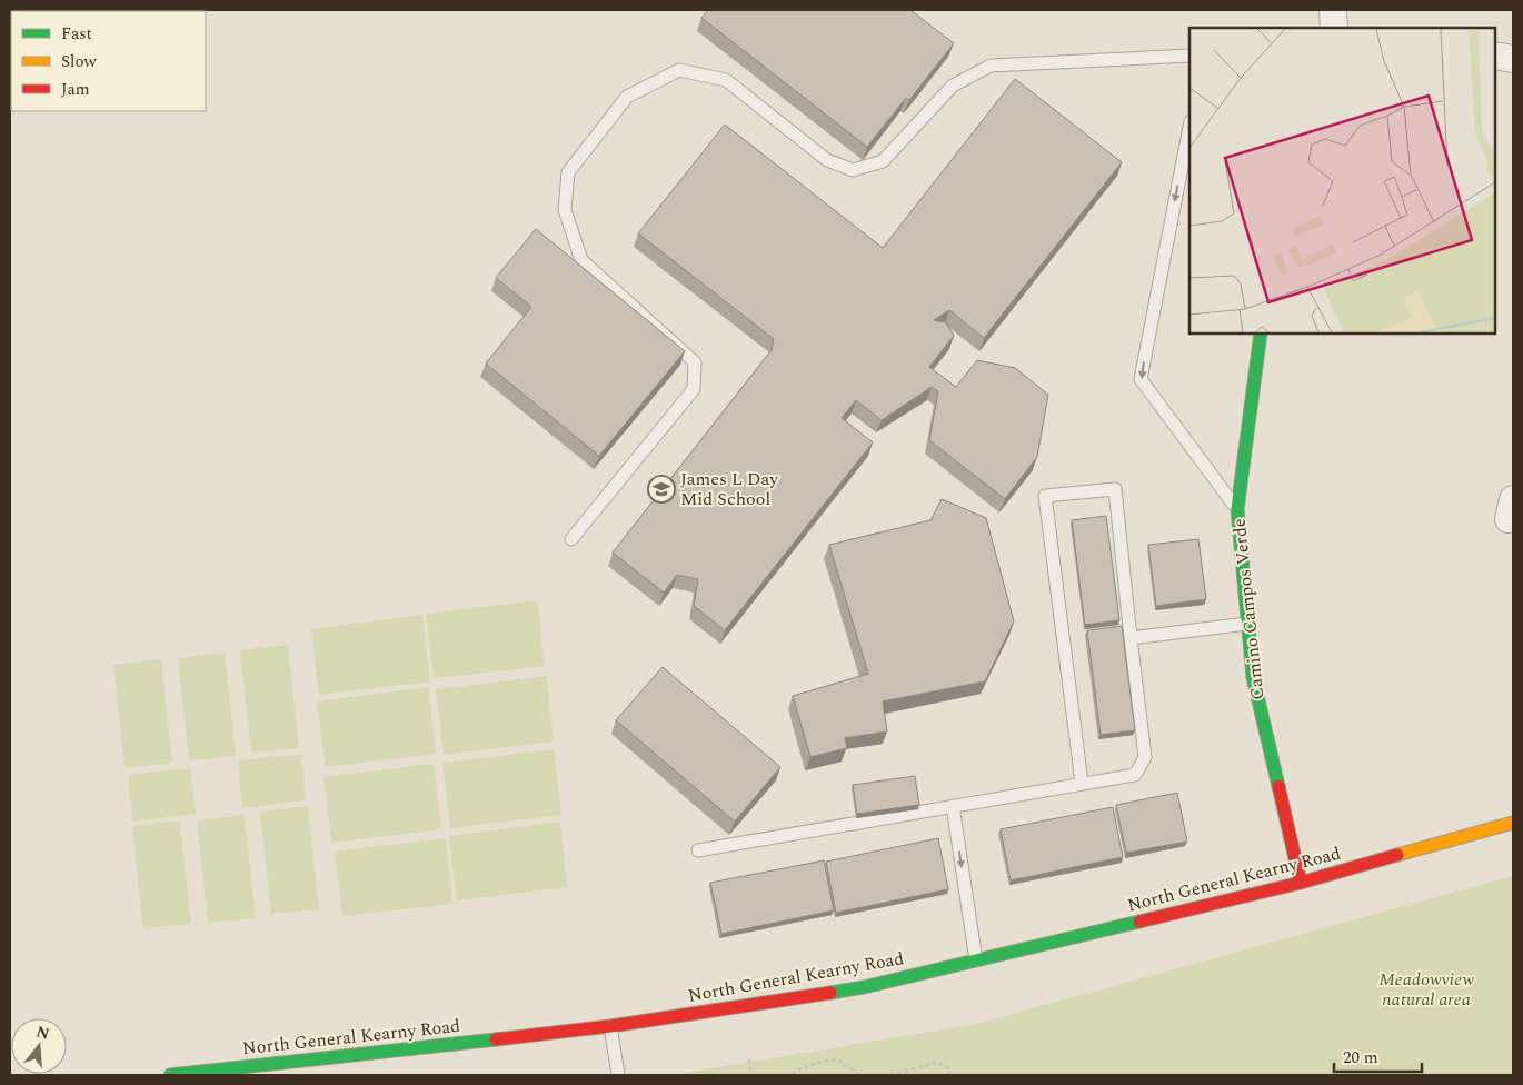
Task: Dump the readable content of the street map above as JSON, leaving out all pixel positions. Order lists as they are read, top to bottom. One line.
{"streets":{"street":["Camino Campos Verde","North General Kearny Road"]},"crossings":[["Camino Campos Verde","North General Kearny Road"]],"parks":["Meadowview natural area"],"places":{"school or university":["James L Day Mid School"]},"legend":["Fast","Slow","Jam"],"scale_bar":"20 m","north":"top"}
